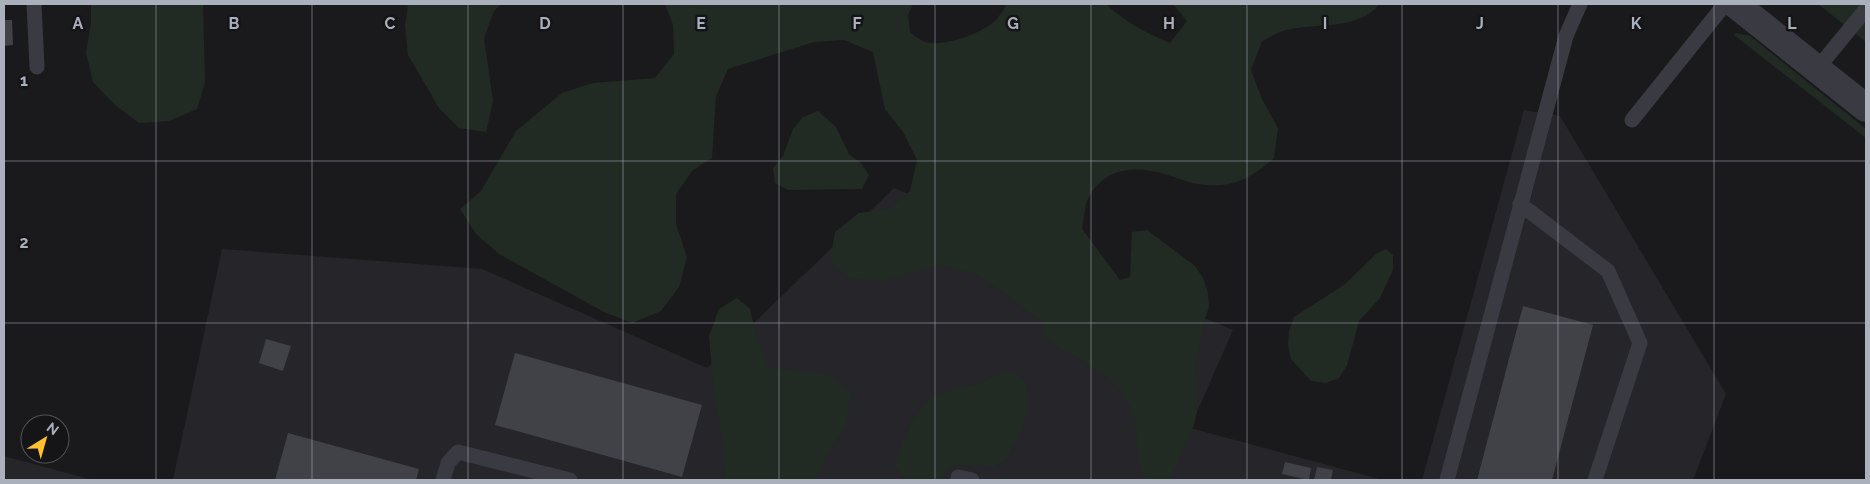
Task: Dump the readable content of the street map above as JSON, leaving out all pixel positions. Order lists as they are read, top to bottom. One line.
{"north":"top right","grid":{"columns":["A","B","C","D","E","F","G","H","I","J","K","L"],"rows":["1","2"]}}
